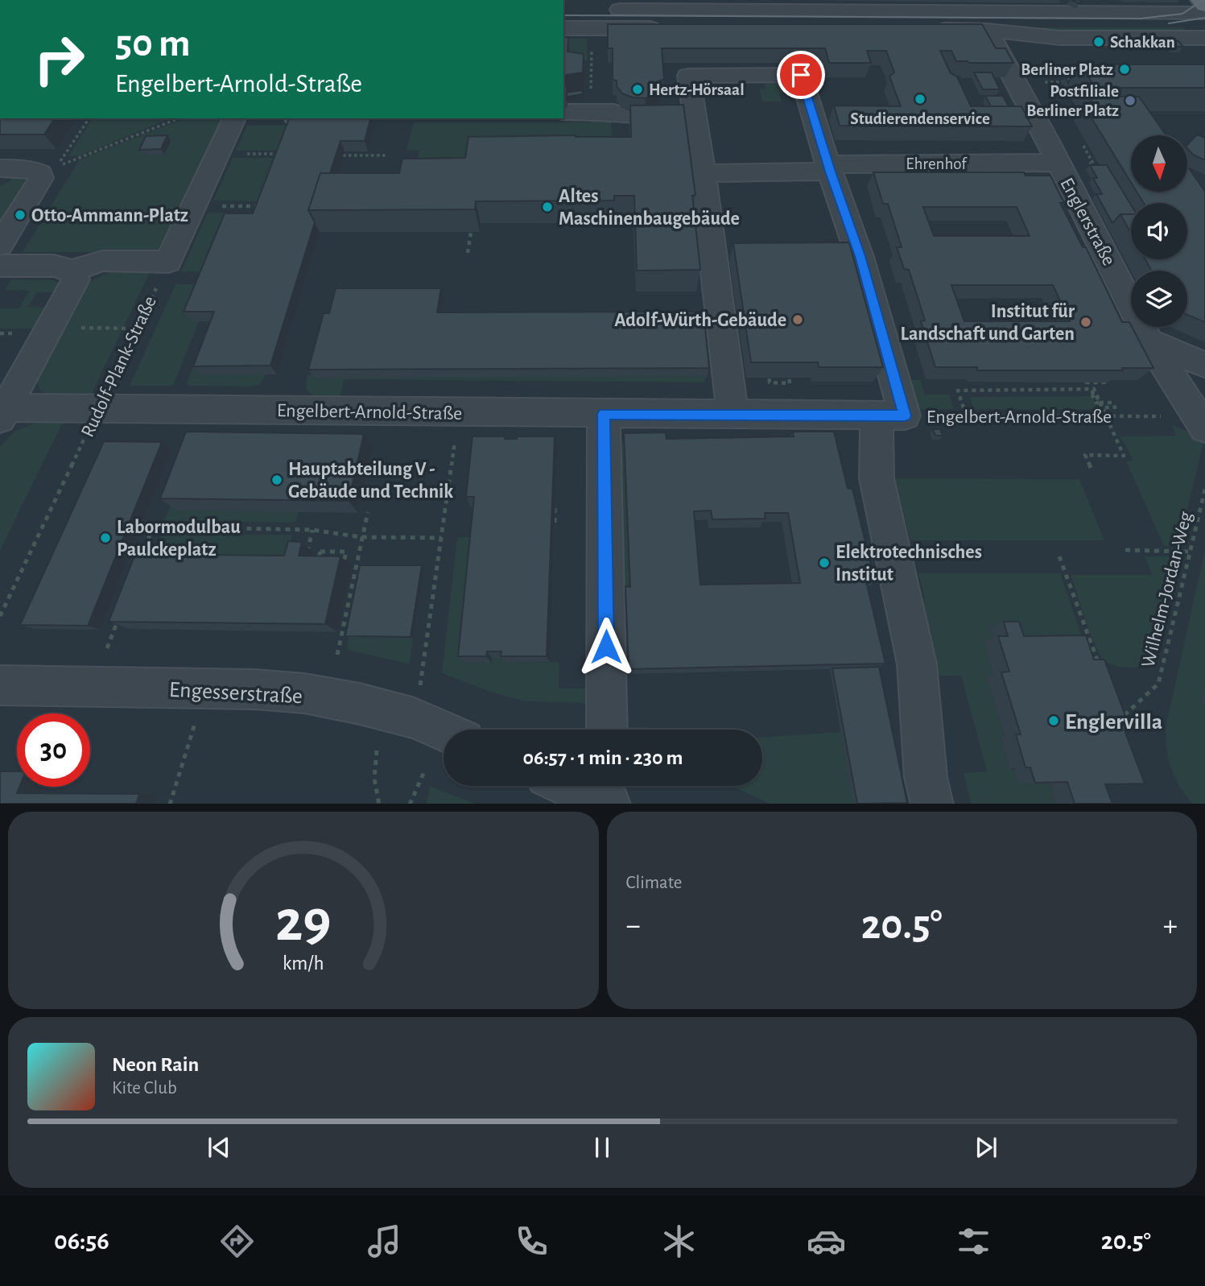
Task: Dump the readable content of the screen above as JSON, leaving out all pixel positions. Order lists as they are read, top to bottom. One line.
{"streets":{"street":["Ehrenhof","Englerstraße","Engelbert-Arnold-Straße","Engesserstraße"],"path":["Rudolf-Plank-Straße","Wilhelm-Jordan-Weg"]},"crossings":[["Ehrenhof","Englerstraße"],["Englerstraße","Engelbert-Arnold-Straße"],["Rudolf-Plank-Straße","Engelbert-Arnold-Straße"]],"places":["Schakkan","Berliner Platz","Hertz-Hörsaal","Studierendenservice","Postfiliale Berliner Platz","Altes Maschinenbaugebäude","Otto-Ammann-Platz","Adolf-Würth-Gebäude","Institut für Landschaft und Garten","Hauptabteilung V - Gebäude und Technik","Labormodulbau Paulckeplatz","Elektrotechnisches Institut","Englervilla"],"north":"bottom","page":{"turn":["50 m","Engelbert-Arnold-Straße"],"limit":"30","trip":"06:57 · 1 min · 230 m","tile":"Climate","heat":["−","20.5°","+"],"song":["Neon Rain","Kite Club"],"tabs":["06:56","20.5°"],"gauge":["29","km/h"]}}
